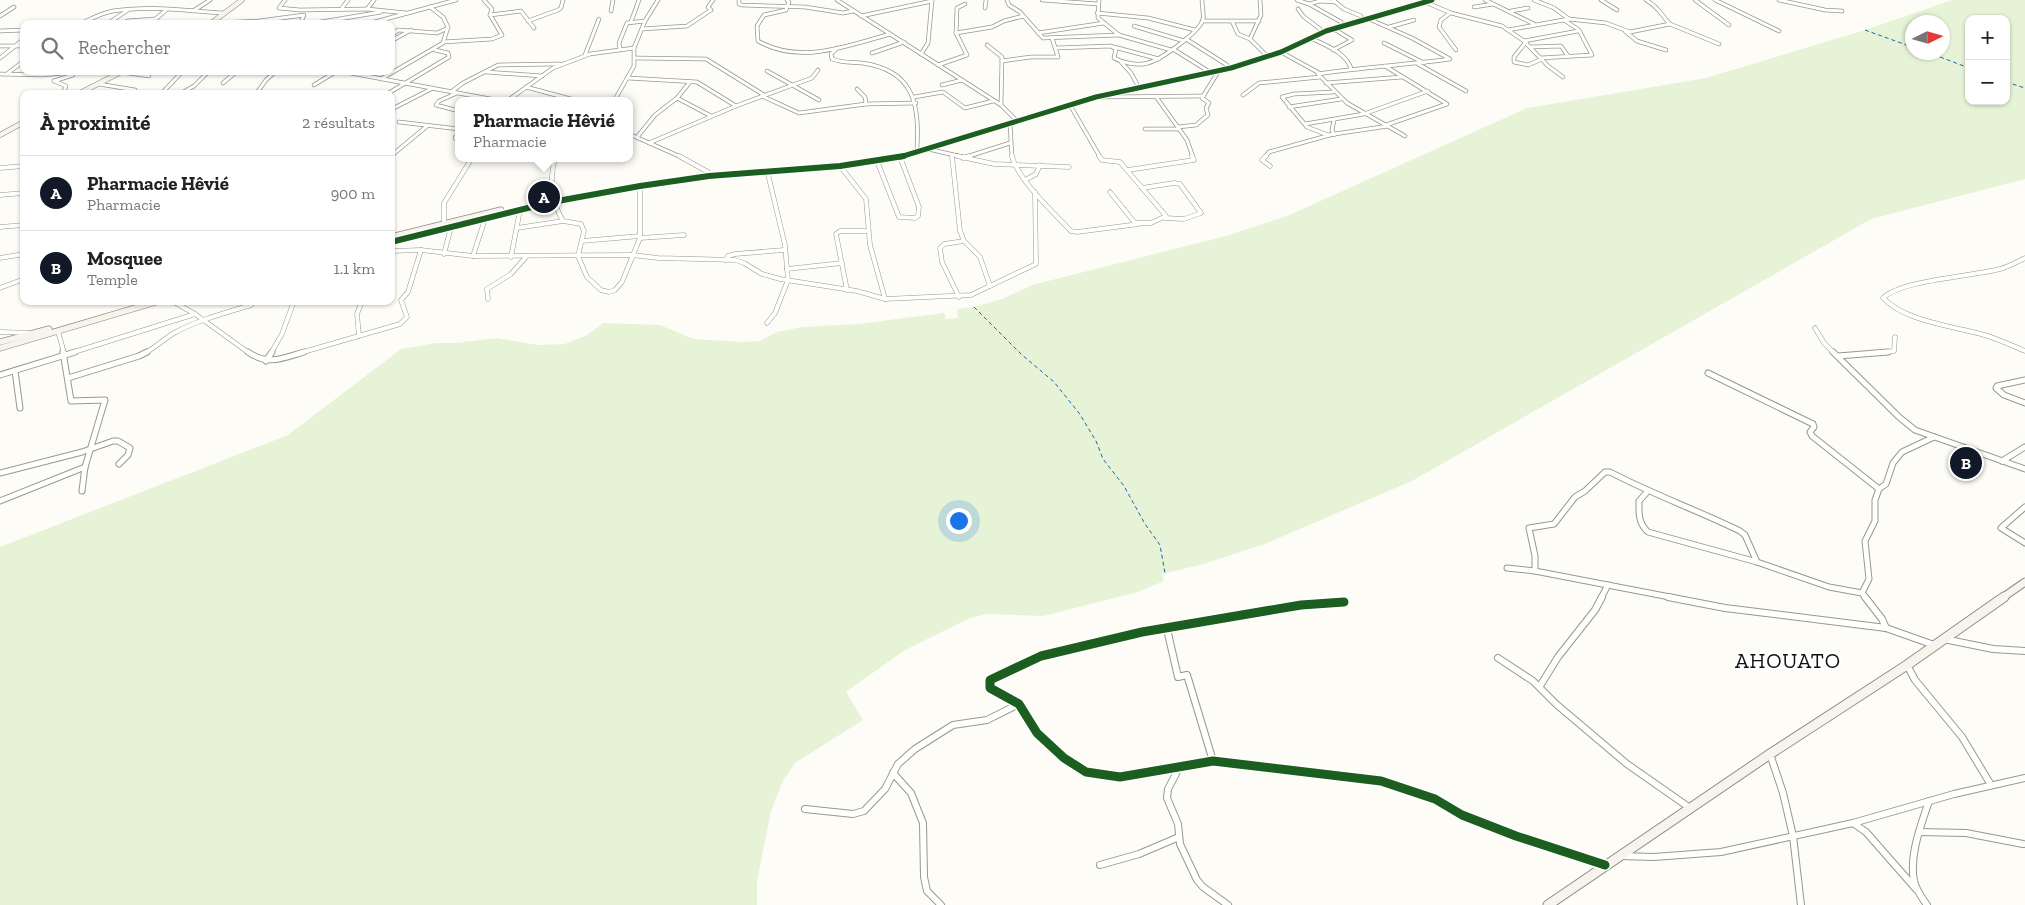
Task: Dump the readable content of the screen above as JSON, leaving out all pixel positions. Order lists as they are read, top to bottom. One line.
{"districts":["AHOUATO"],"north":"right","page":{"map_buttons":["+","−"],"search":"Rechercher","heading":["À proximité","2 résultats"],"popup":["Pharmacie Hêvié","Pharmacie"],"list":[{"mark":"A","name":"Pharmacie Hêvié","note":"Pharmacie","value":"900 m"},{"mark":"B","name":"Mosquee","note":"Temple","value":"1.1 km"}],"pins":["A","B"]}}
